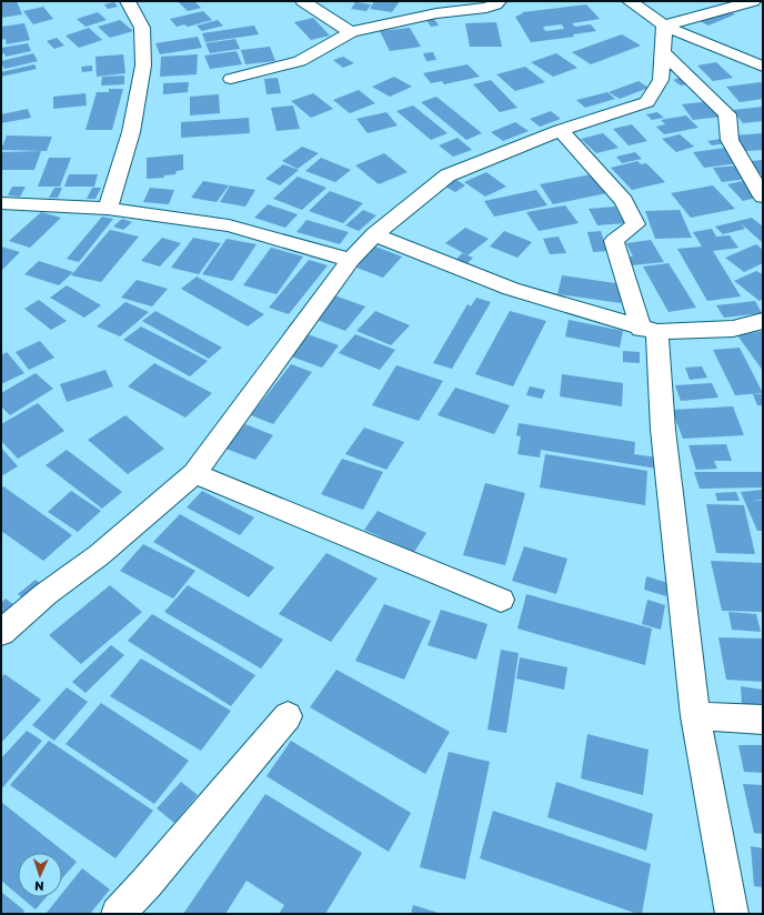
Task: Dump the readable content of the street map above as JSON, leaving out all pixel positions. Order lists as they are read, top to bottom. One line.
{"north":"bottom"}
